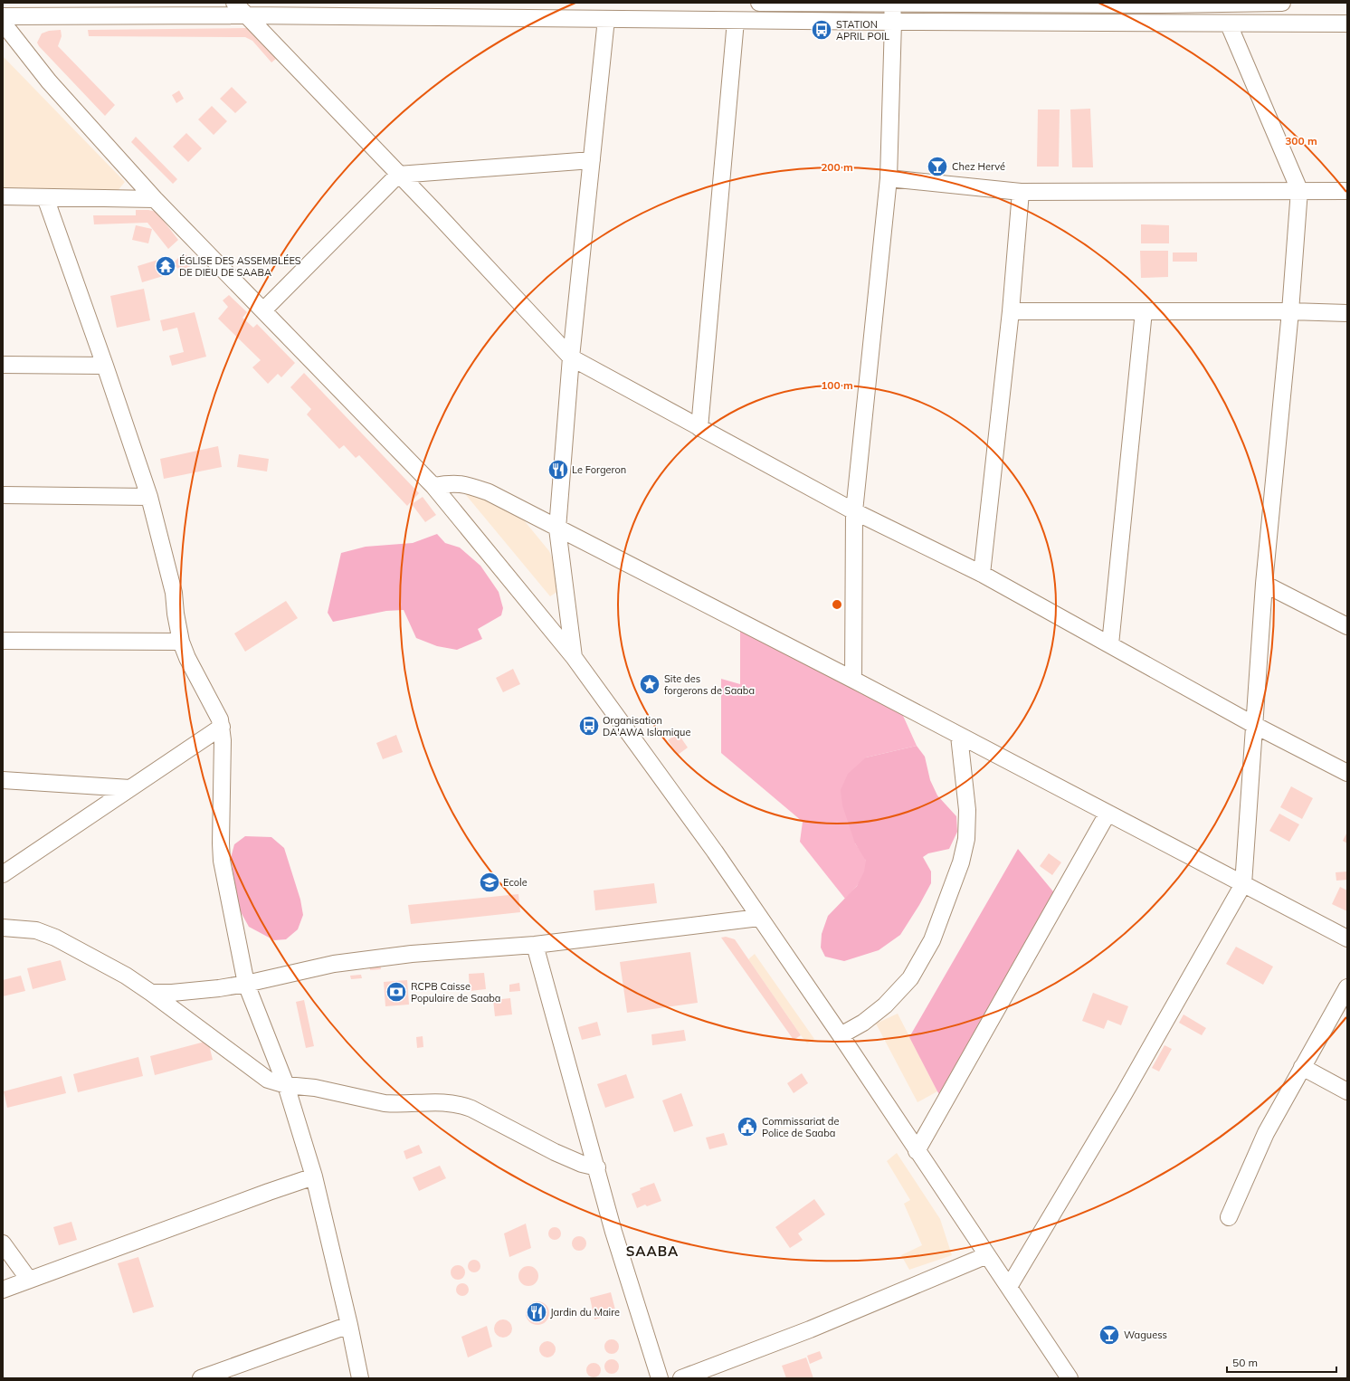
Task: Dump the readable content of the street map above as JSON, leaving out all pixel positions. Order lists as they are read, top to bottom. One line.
{"districts":["SAABA"],"places":{"bus stop":["STATION APRIL POIL","Organisation DA'AWA Islamique"],"bar":["Chez Hervé","Waguess"],"temple":["ÉGLISE DES ASSEMBLÉES DE DIEU DE SAABA"],"restaurant":["Le Forgeron","Jardin du Maire"],"place":["Site des forgerons de Saaba"],"school or university":["Ecole"],"bank":["RCPB Caisse Populaire de Saaba"],"public building":["Commissariat de Police de Saaba"]},"scale_bar":"50 m","rings":["300 m","200 m","100 m"]}
